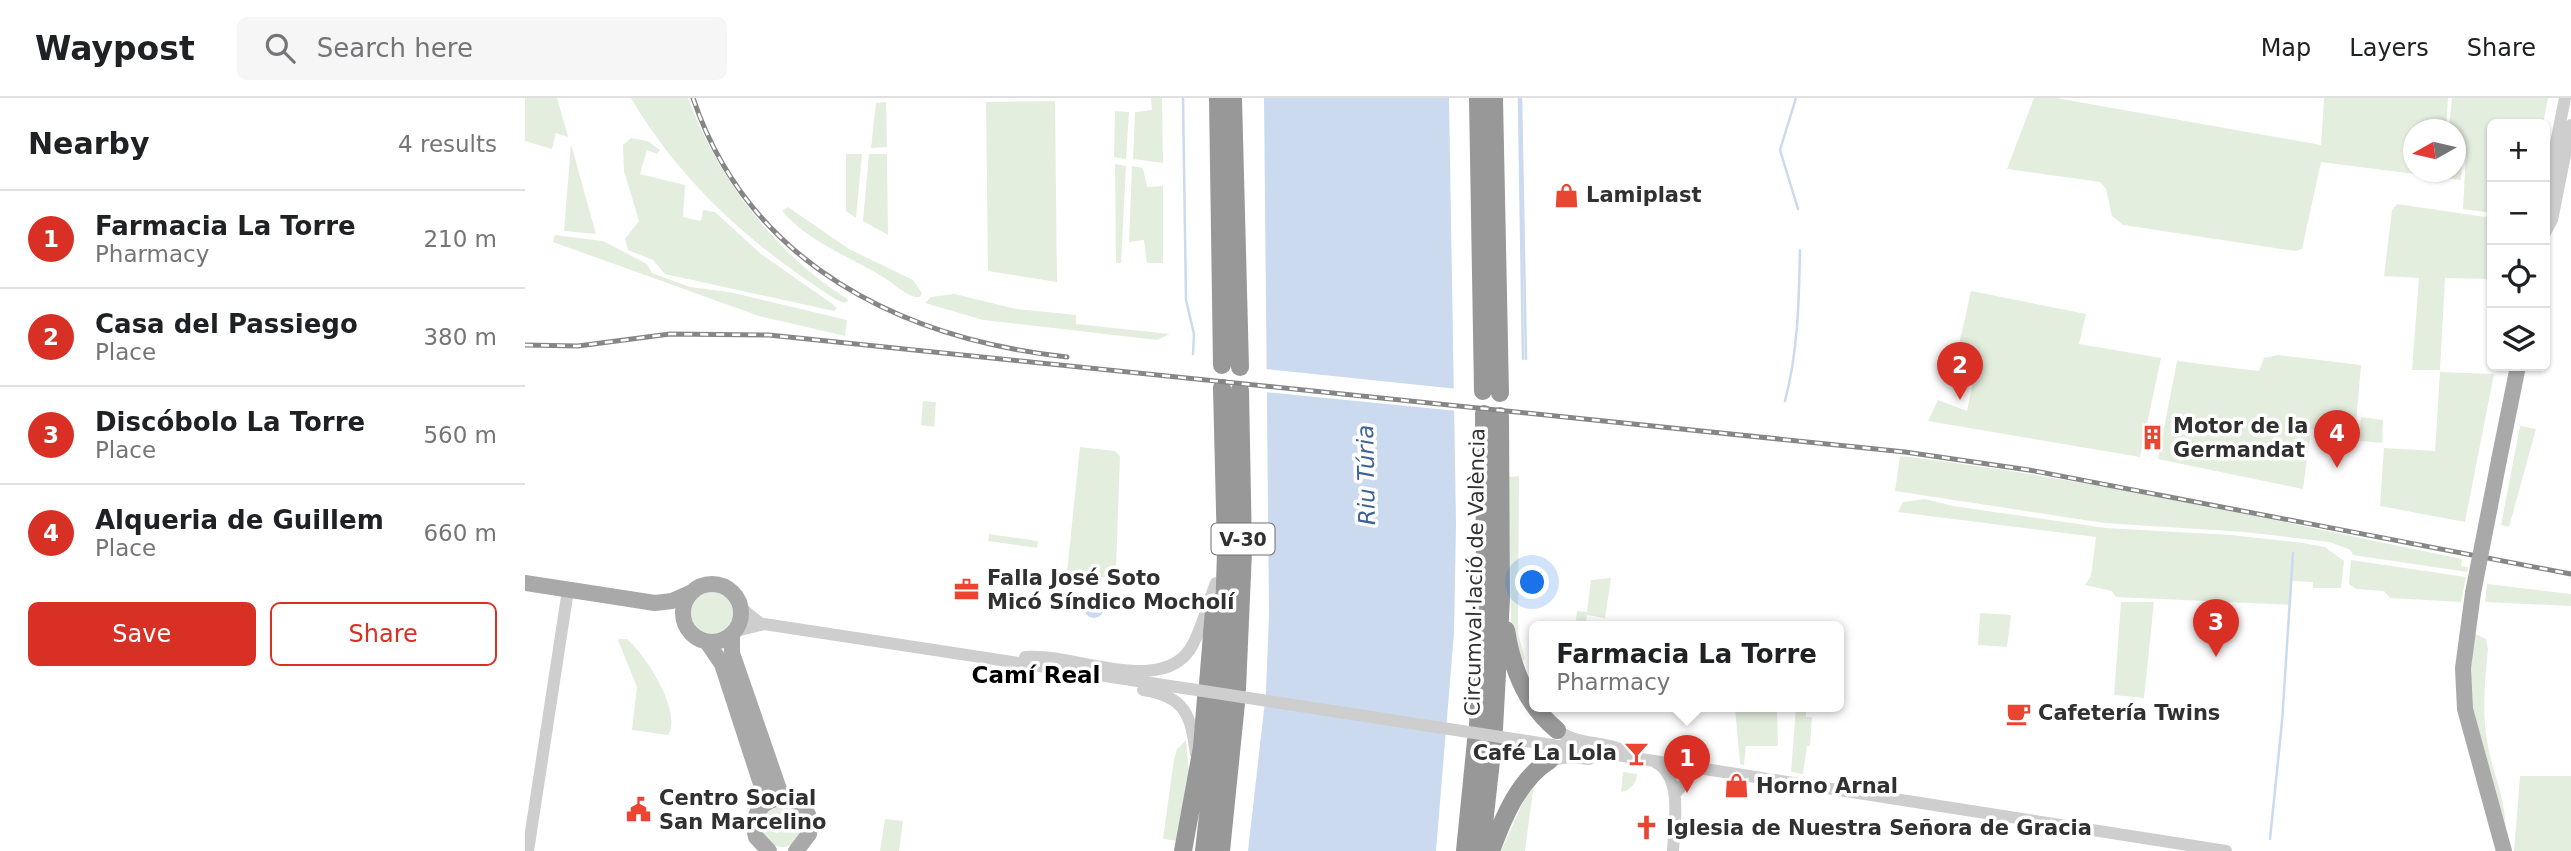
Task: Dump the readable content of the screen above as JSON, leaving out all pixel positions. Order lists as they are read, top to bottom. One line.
{"streets":{"highway":["V-30","Circumval·lació de València"]},"districts":["Camí Real"],"water":["Riu Túria"],"places":{"shop":["Lamiplast","Horno Arnal"],"building":["Motor de la Germandat"],"office":["Falla José Soto Micó Síndico Mocholí"],"cafe":["Cafetería Twins"],"bar":["Café La Lola"],"public building":["Centro Social San Marcelino"],"church":["Iglesia de Nuestra Señora de Gracia"]},"north":"left","page":{"header":"Waypost","search":"Search here","nav":["Map","Layers","Share"],"heading":["Nearby","4 results"],"map_buttons":["+","−"],"list":[{"mark":"1","name":"Farmacia La Torre","note":"Pharmacy","value":"210 m"},{"mark":"2","name":"Casa del Passiego","note":"Place","value":"380 m"},{"mark":"3","name":"Discóbolo La Torre","note":"Place","value":"560 m"},{"mark":"4","name":"Alqueria de Guillem","note":"Place","value":"660 m"}],"pins":["2","4","3","1"],"buttons":["Save","Share"],"popup":["Farmacia La Torre","Pharmacy"]}}
